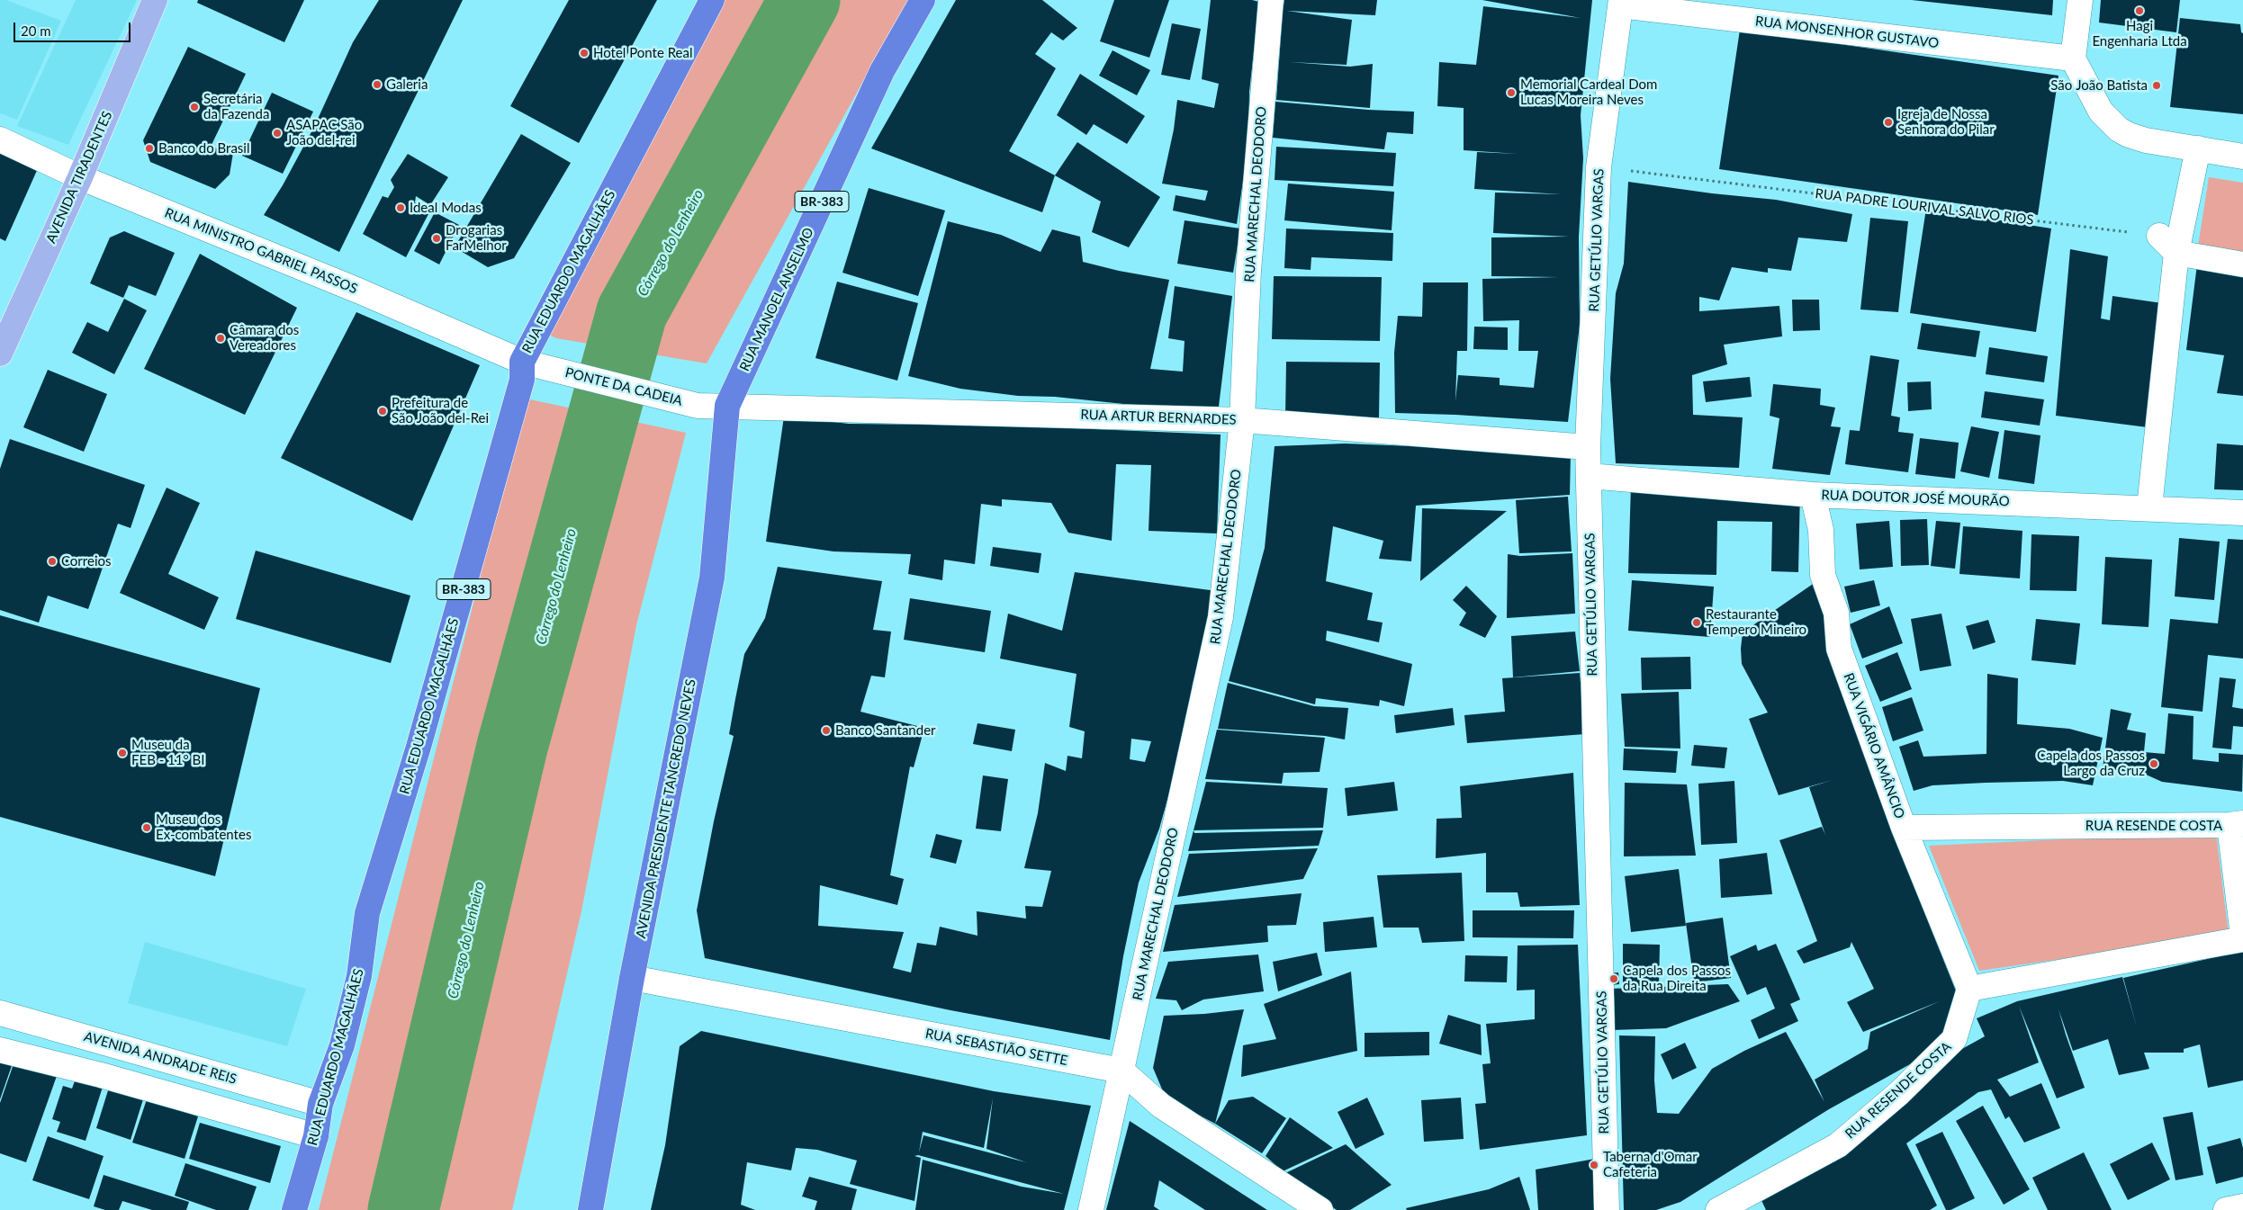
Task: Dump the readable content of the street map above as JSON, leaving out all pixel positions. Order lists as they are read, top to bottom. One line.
{"streets":{"highway":["BR-383","RUA EDUARDO MAGALHÃES","RUA MANOEL ANSELMO","AVENIDA PRESIDENTE TANCREDO NEVES"],"main road":["AVENIDA TIRADENTES"],"street":["RUA MONSENHOR GUSTAVO","RUA MARECHAL DEODORO","RUA GETÚLIO VARGAS","RUA MINISTRO GABRIEL PASSOS","PONTE DA CADEIA","RUA ARTUR BERNARDES","RUA DOUTOR JOSÉ MOURÃO","RUA VIGÁRIO AMÂNCIO","RUA RESENDE COSTA","RUA SEBASTIÃO SETTE","AVENIDA ANDRADE REIS"],"path":["RUA PADRE LOURIVAL SALVO RIOS"]},"crossings":[["RUA MONSENHOR GUSTAVO","RUA GETÚLIO VARGAS"],["AVENIDA TIRADENTES","RUA MINISTRO GABRIEL PASSOS"],["RUA MARECHAL DEODORO","RUA ARTUR BERNARDES"],["RUA MARECHAL DEODORO","RUA SEBASTIÃO SETTE"],["RUA PADRE LOURIVAL SALVO RIOS","RUA GETÚLIO VARGAS"],["RUA GETÚLIO VARGAS","RUA ARTUR BERNARDES"],["RUA GETÚLIO VARGAS","RUA DOUTOR JOSÉ MOURÃO"],["RUA MINISTRO GABRIEL PASSOS","RUA EDUARDO MAGALHÃES"],["RUA MINISTRO GABRIEL PASSOS","PONTE DA CADEIA"],["RUA EDUARDO MAGALHÃES","PONTE DA CADEIA"],["RUA EDUARDO MAGALHÃES","AVENIDA ANDRADE REIS"],["RUA MANOEL ANSELMO","PONTE DA CADEIA"],["RUA MANOEL ANSELMO","RUA ARTUR BERNARDES"],["RUA MANOEL ANSELMO","AVENIDA PRESIDENTE TANCREDO NEVES"],["PONTE DA CADEIA","RUA ARTUR BERNARDES"],["PONTE DA CADEIA","AVENIDA PRESIDENTE TANCREDO NEVES"],["RUA ARTUR BERNARDES","AVENIDA PRESIDENTE TANCREDO NEVES"],["RUA DOUTOR JOSÉ MOURÃO","RUA VIGÁRIO AMÂNCIO"],["RUA VIGÁRIO AMÂNCIO","RUA RESENDE COSTA"],["AVENIDA PRESIDENTE TANCREDO NEVES","RUA SEBASTIÃO SETTE"]],"water":["Córrego do Lenheiro"],"places":["Hagi Engenharia Ltda","Hotel Ponte Real","Galeria","São João Batista","Memorial Cardeal Dom Lucas Moreira Neves","Secretária da Fazenda","Igreja de Nossa Senhora do Pilar","ASAPAC São João del-rei","Banco do Brasil","Ideal Modas","Drogarias FarMelhor","Câmara dos Vereadores","Prefeitura de São João del-Rei","Correios","Restaurante Tempero Mineiro","Banco Santander","Museu da FEB - 11° BI","Capela dos Passos Largo da Cruz","Museu dos Ex-combatentes","Capela dos Passos da Rua Direita","Taberna d'Omar Cafeteria"],"scale_bar":"20 m"}
